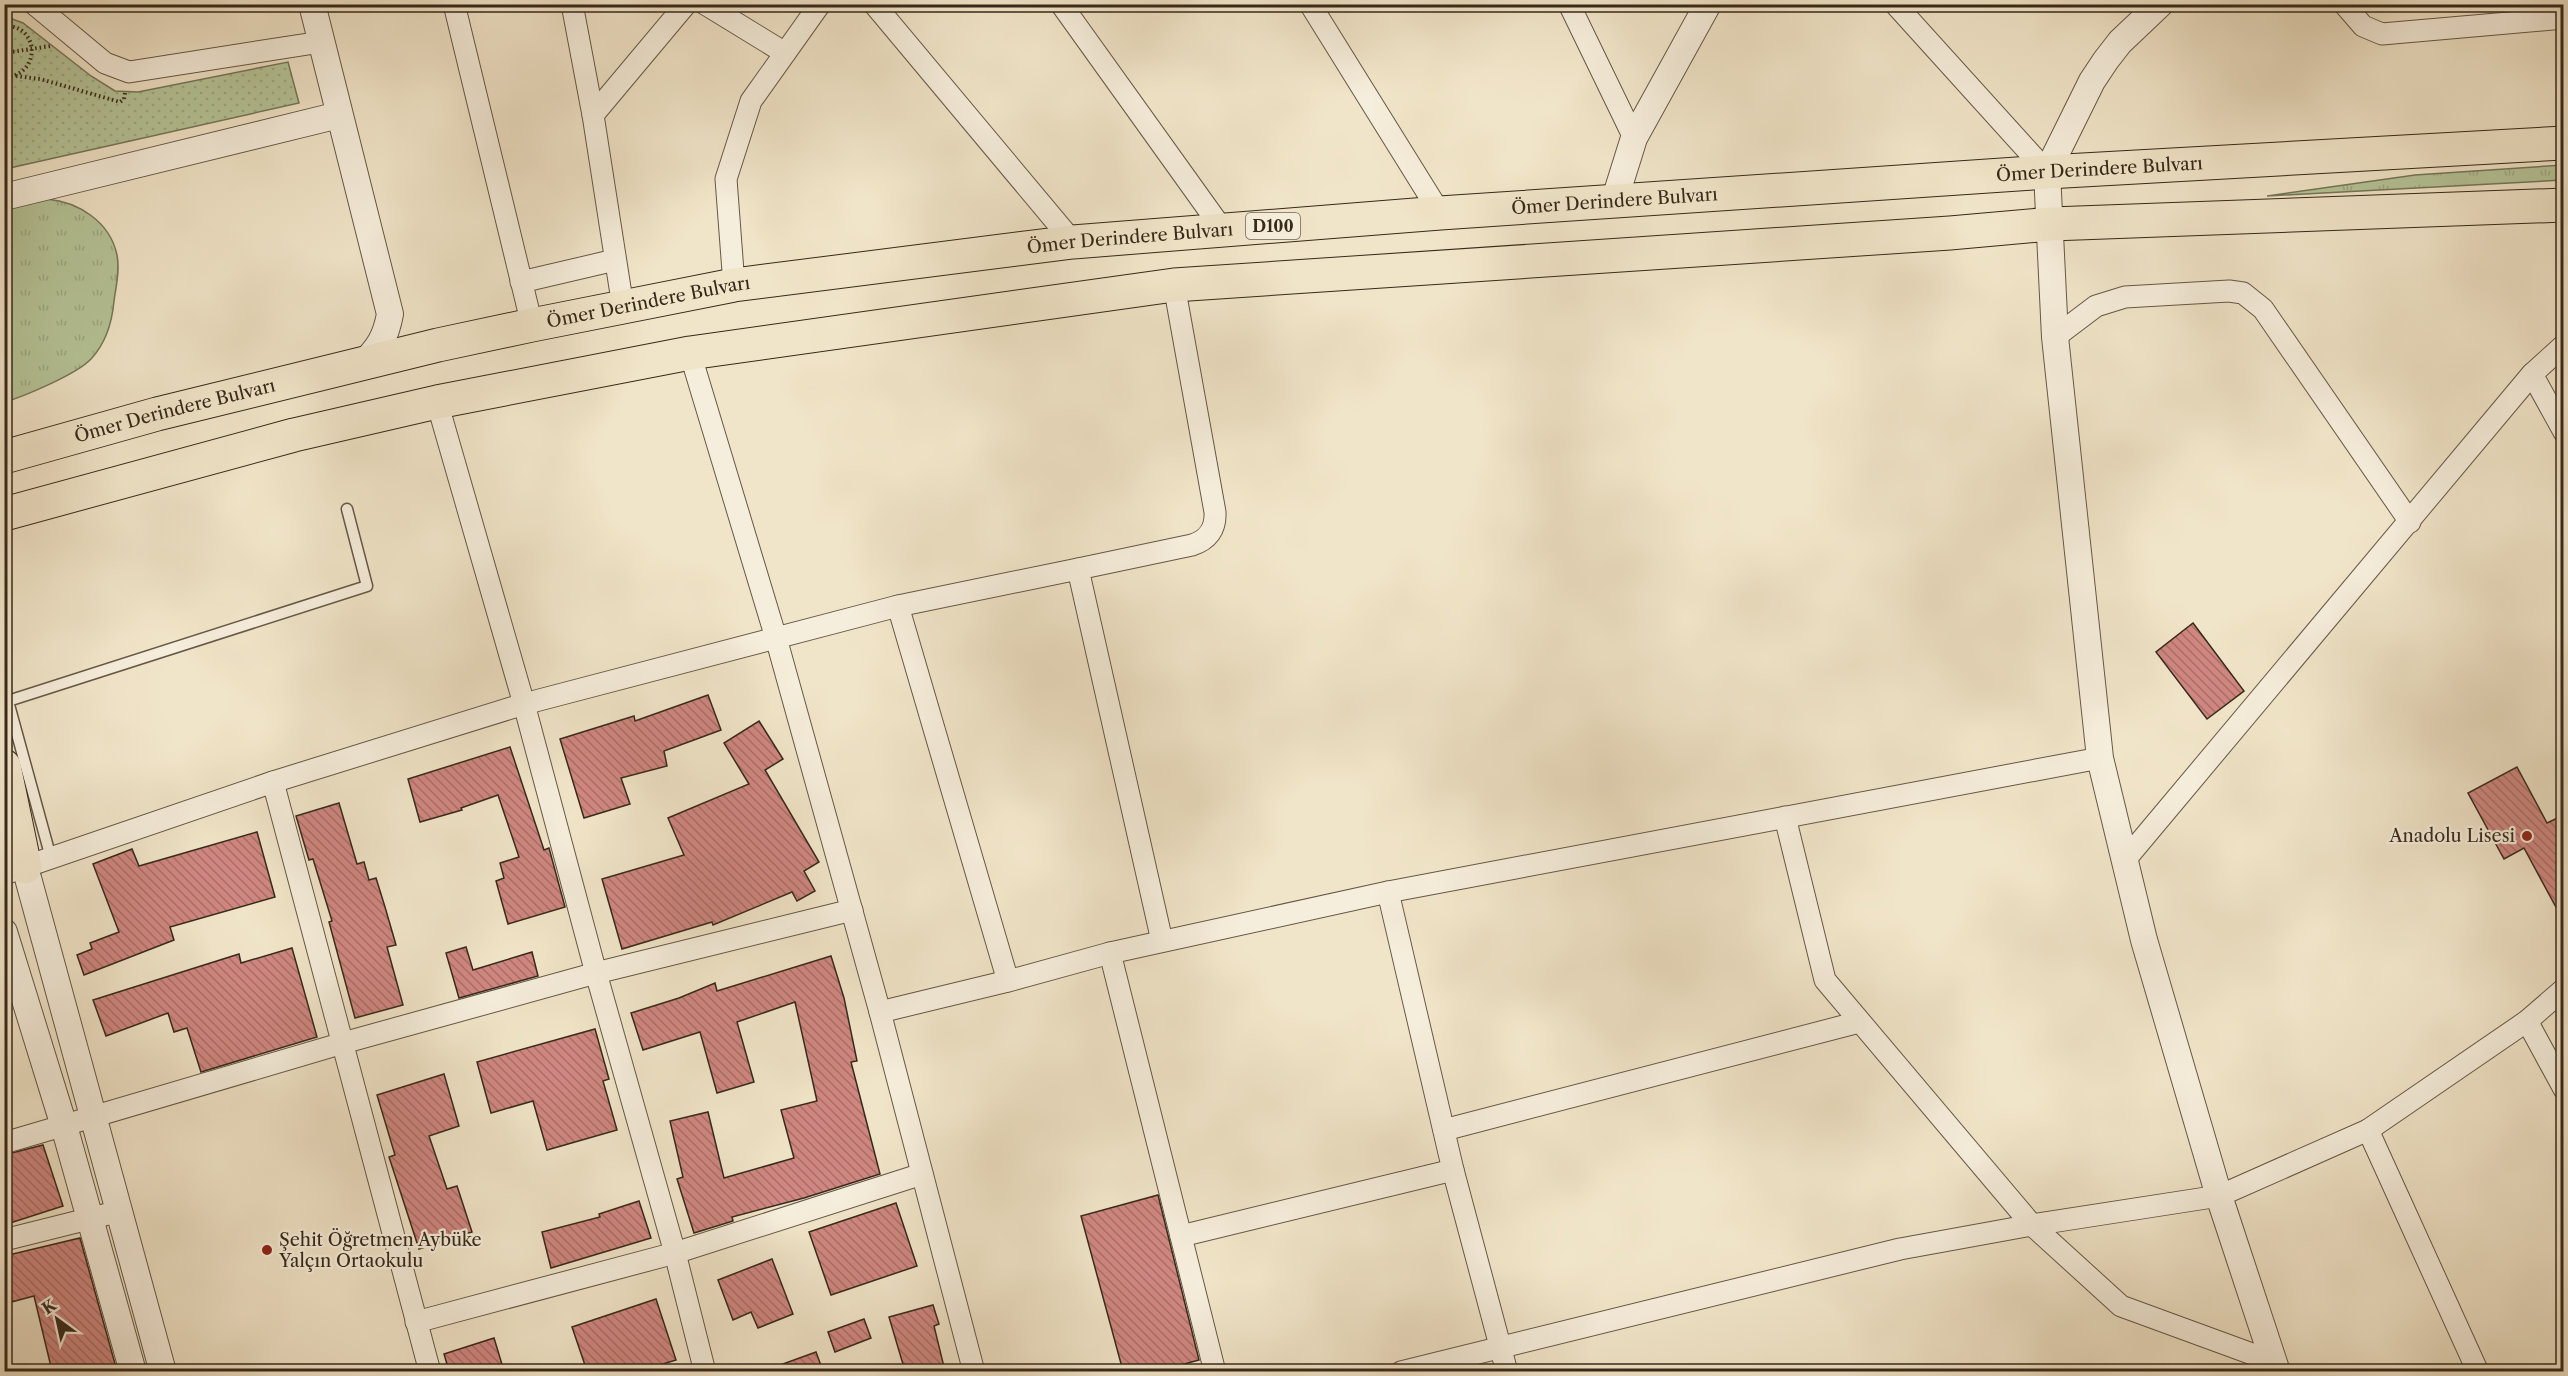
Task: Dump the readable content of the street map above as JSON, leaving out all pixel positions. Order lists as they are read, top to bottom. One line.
{"streets":{"highway":["Ömer Derindere Bulvarı","D100"]},"places":["Anadolu Lisesi","Şehit Öğretmen Aybüke Yalçın Ortaokulu"],"north":"top left"}
